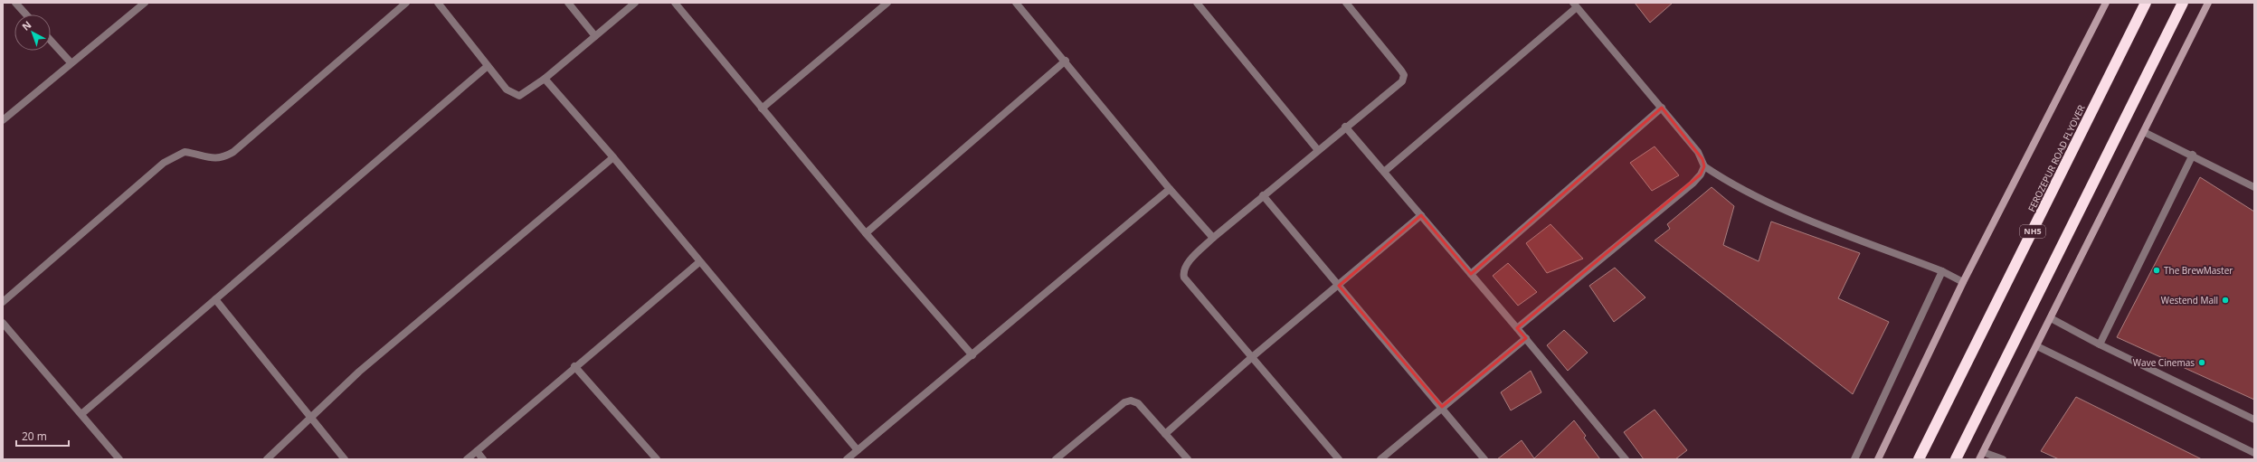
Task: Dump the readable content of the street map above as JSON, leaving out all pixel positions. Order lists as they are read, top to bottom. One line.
{"streets":{"highway":["FEROZEPUR ROAD FLYOVER","NH5"]},"places":["The BrewMaster","Westend Mall","Wave Cinemas"],"scale_bar":"20 m","north":"top left"}
